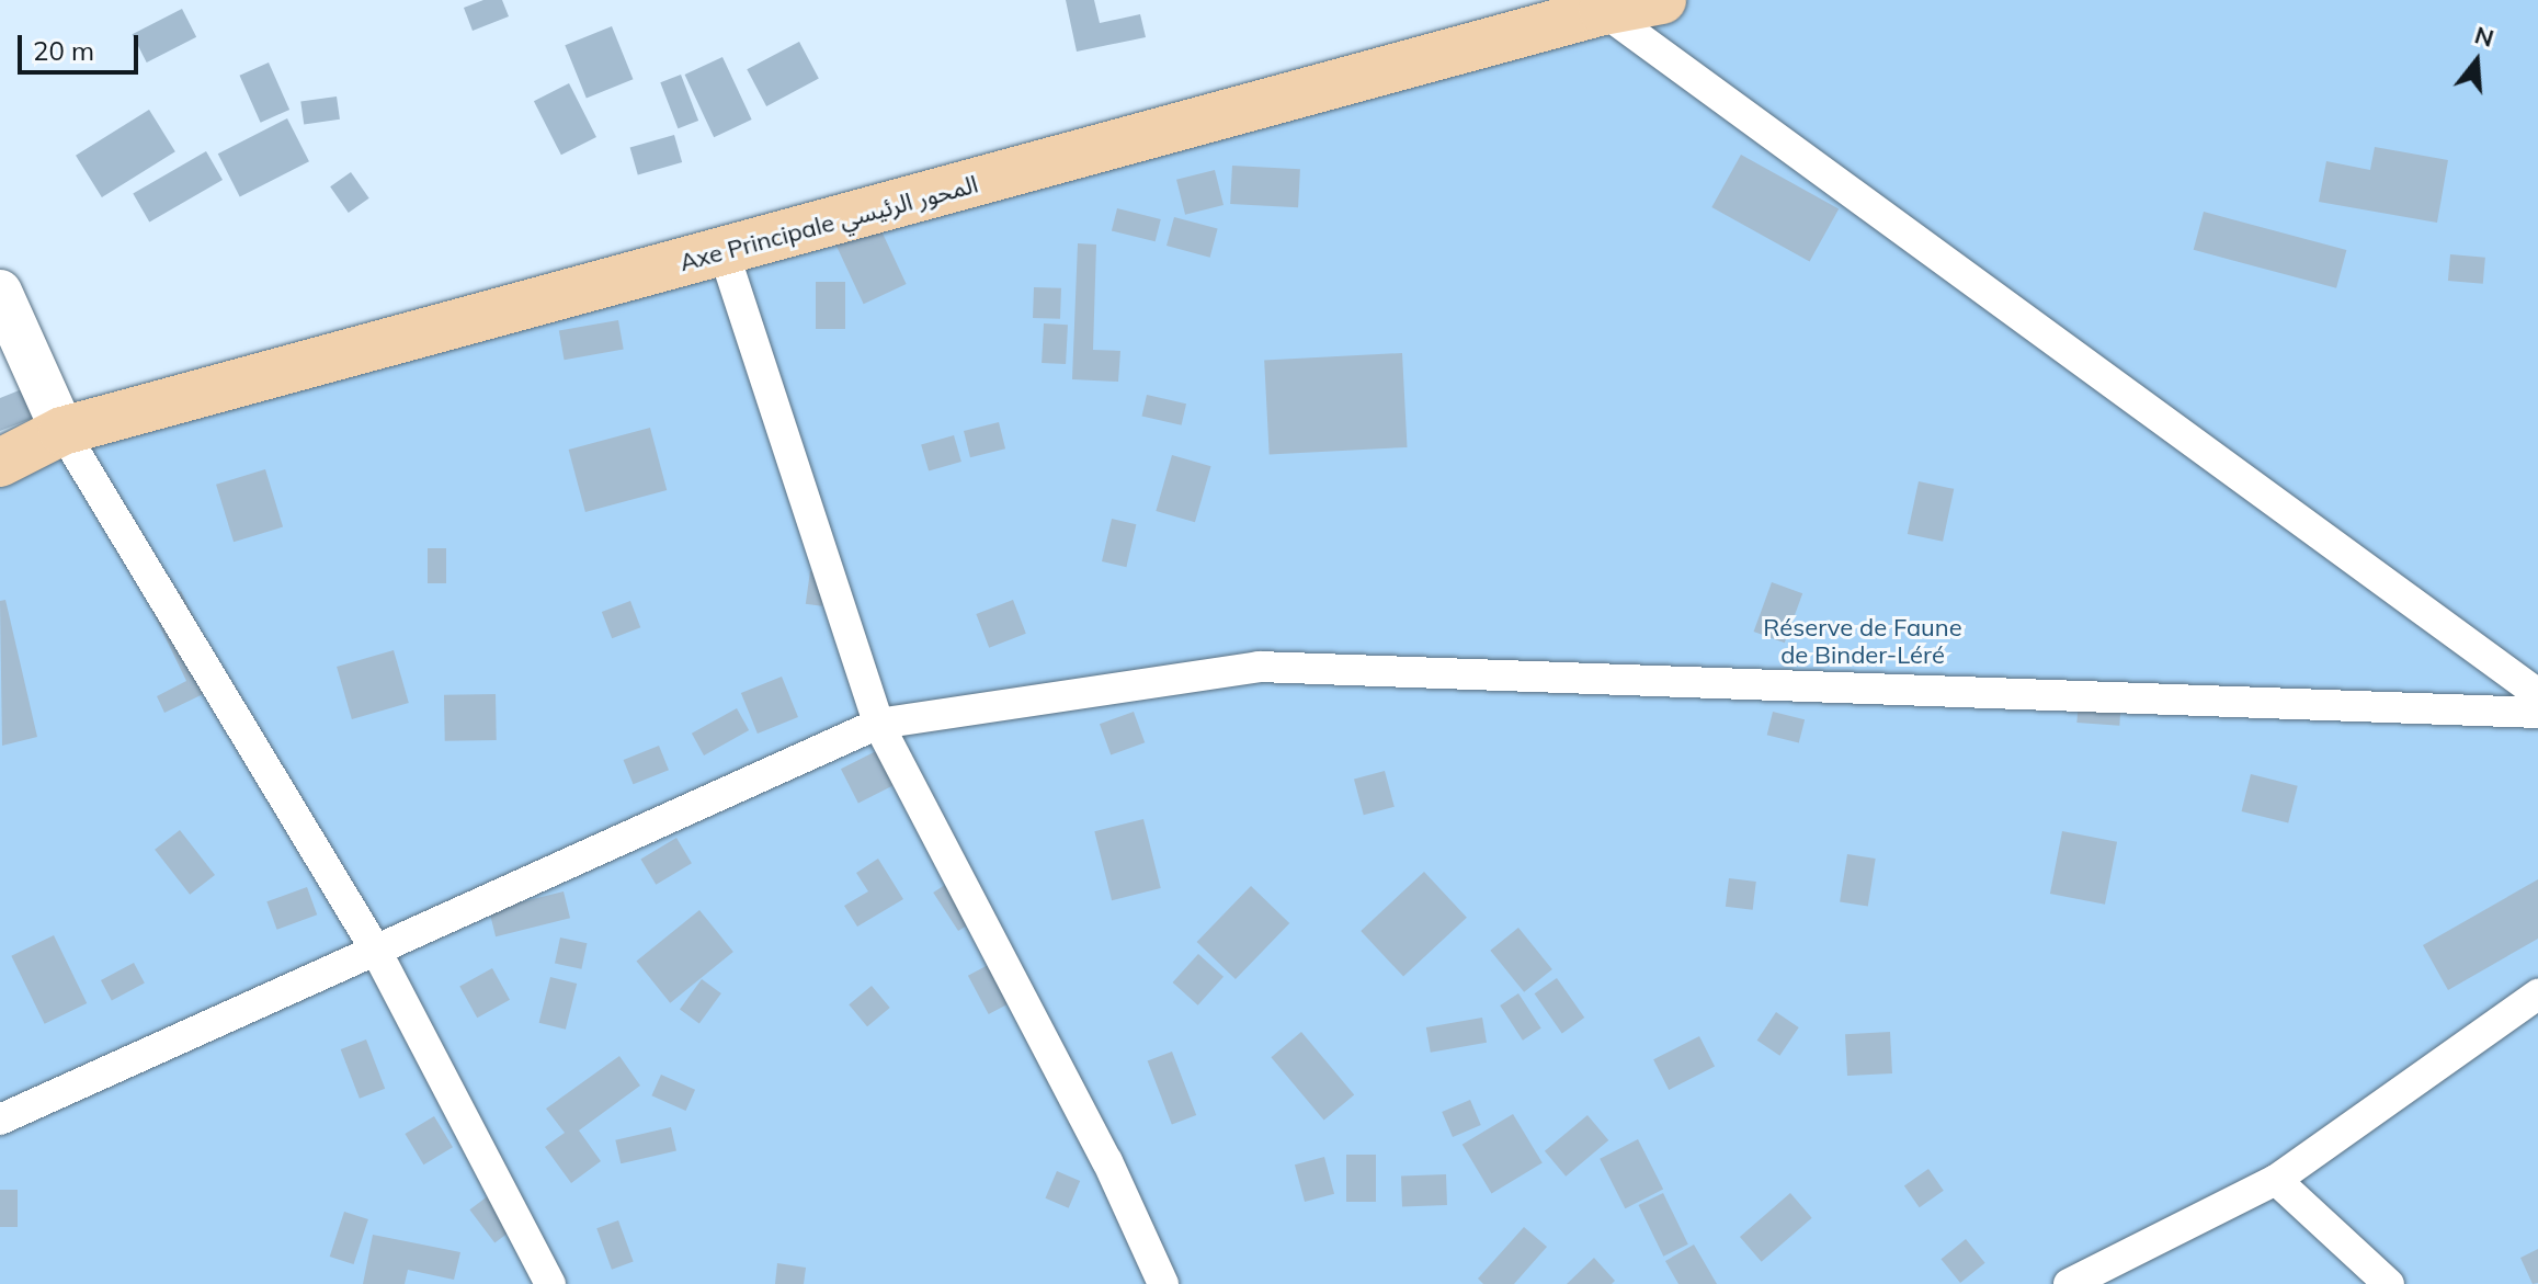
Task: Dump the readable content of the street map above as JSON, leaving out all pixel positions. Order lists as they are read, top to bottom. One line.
{"streets":{"main road":["Axe Principale المحور الرئيسي"]},"parks":["Réserve de Faune de Binder-Léré"],"scale_bar":"20 m","north":"top"}
